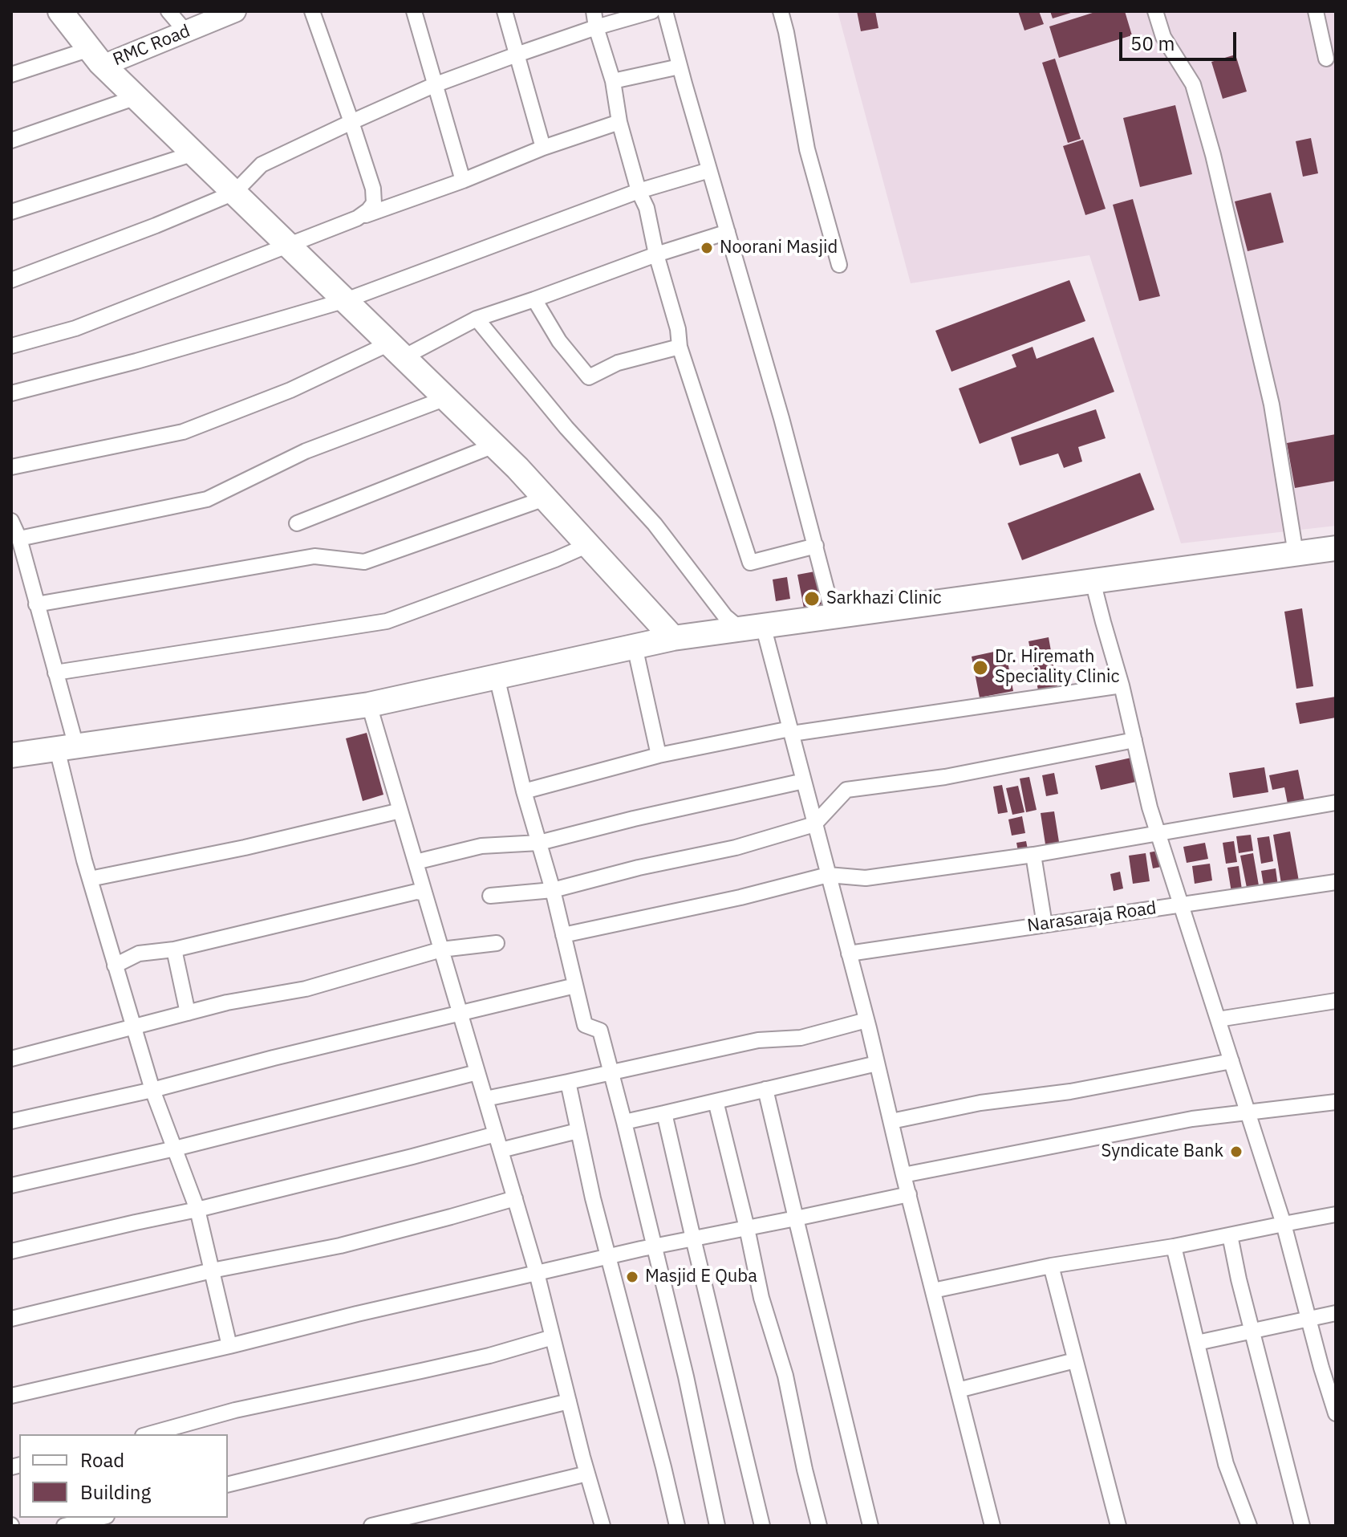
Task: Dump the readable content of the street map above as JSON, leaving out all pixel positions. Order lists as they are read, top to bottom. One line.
{"streets":{"street":["RMC Road","Narasaraja Road"]},"places":["Noorani Masjid","Sarkhazi Clinic","Dr. Hiremath Speciality Clinic","Syndicate Bank","Masjid E Quba"],"legend":["Road","Building"],"scale_bar":"50 m"}
